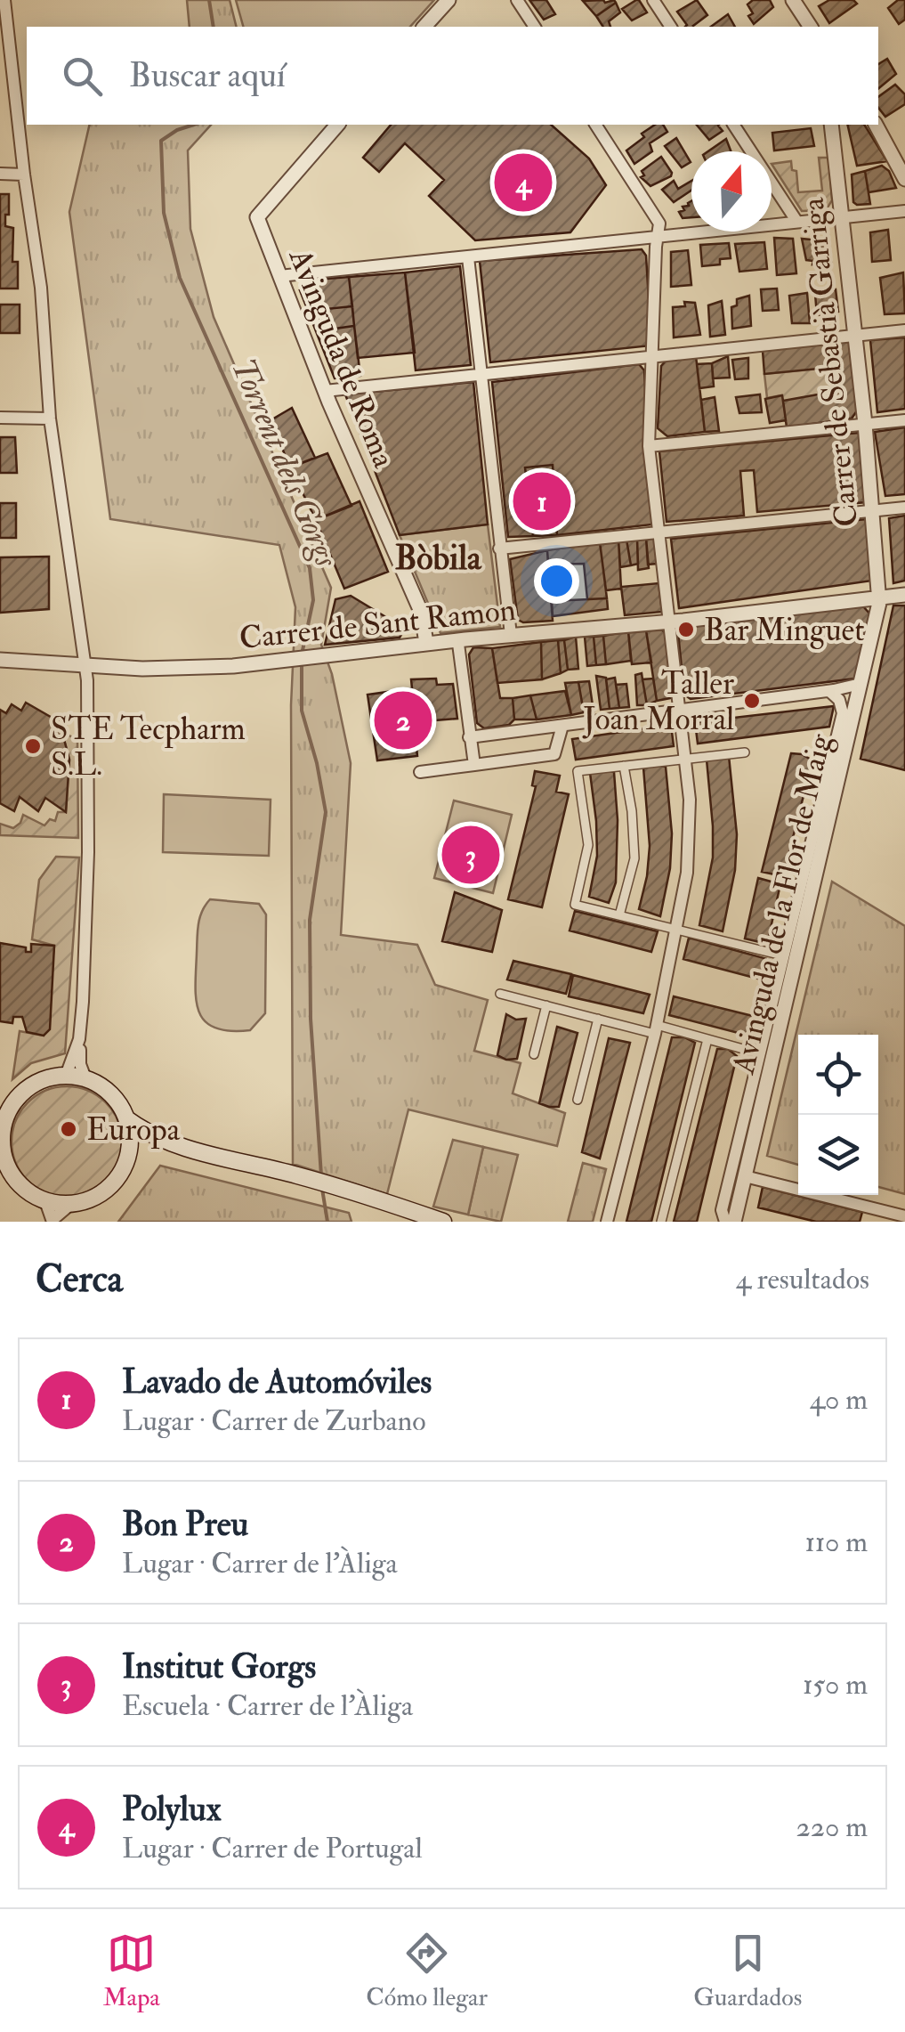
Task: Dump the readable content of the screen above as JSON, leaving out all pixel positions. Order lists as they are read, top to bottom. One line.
{"streets":{"street":["Avinguda de Roma","Carrer de Sebastià Garriga","Carrer de Sant Ramon","Avinguda de la Flor de Maig"]},"crossings":[["Avinguda de Roma","Carrer de Sant Ramon"],["Carrer de Sebastià Garriga","Carrer de Sant Ramon"],["Carrer de Sebastià Garriga","Avinguda de la Flor de Maig"],["Carrer de Sant Ramon","Avinguda de la Flor de Maig"]],"districts":["Bòbila"],"water":["Torrent dels Gorgs"],"places":["Bar Minguet","Taller Joan Morral","STE Tecpharm S.L.","Europa"],"north":"top","page":{"search":"Buscar aquí","pins":["4","1","2","3"],"heading":["Cerca","4 resultados"],"list":[{"mark":"1","name":"Lavado de Automóviles","note":"Lugar · Carrer de Zurbano","value":"40 m"},{"mark":"2","name":"Bon Preu","note":"Lugar · Carrer de l'Àliga","value":"110 m"},{"mark":"3","name":"Institut Gorgs","note":"Escuela · Carrer de l'Àliga","value":"150 m"},{"mark":"4","name":"Polylux","note":"Lugar · Carrer de Portugal","value":"220 m"}],"nav":["Mapa","Cómo llegar","Guardados"]}}
